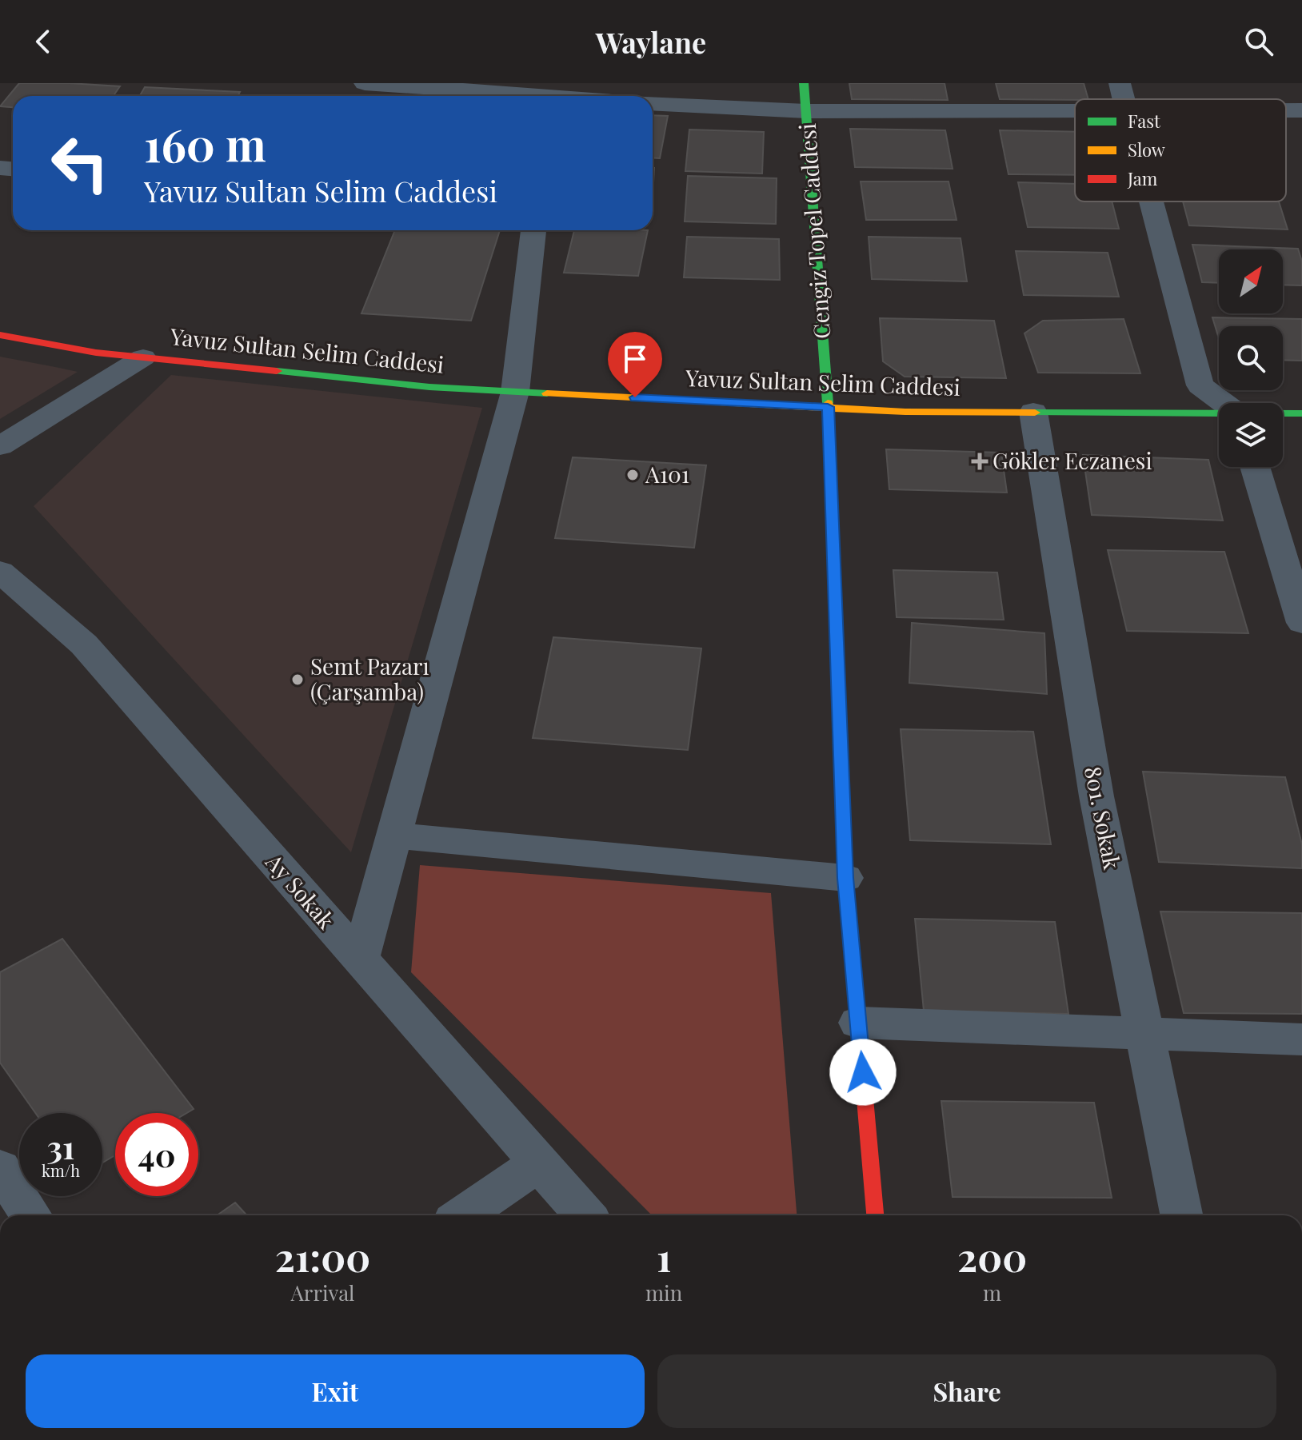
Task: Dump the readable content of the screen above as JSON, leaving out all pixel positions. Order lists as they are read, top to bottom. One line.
{"streets":{"street":["Cengiz Topel Caddesi","Yavuz Sultan Selim Caddesi","801. Sokak","Ay Sokak"]},"crossings":[["Cengiz Topel Caddesi","Yavuz Sultan Selim Caddesi"],["Yavuz Sultan Selim Caddesi","801. Sokak"]],"places":{"health":["Gökler Eczanesi"],"other":["A101","Semt Pazarı (Çarşamba)"]},"legend":["Fast","Slow","Jam"],"north":"top right","page":{"header":"Waylane","turn":["160 m","Yavuz Sultan Selim Caddesi"],"speed":"31 km/h","limit":"40","eta":["21:00","Arrival","1","min","200","m"],"buttons":["Exit","Share"]}}
